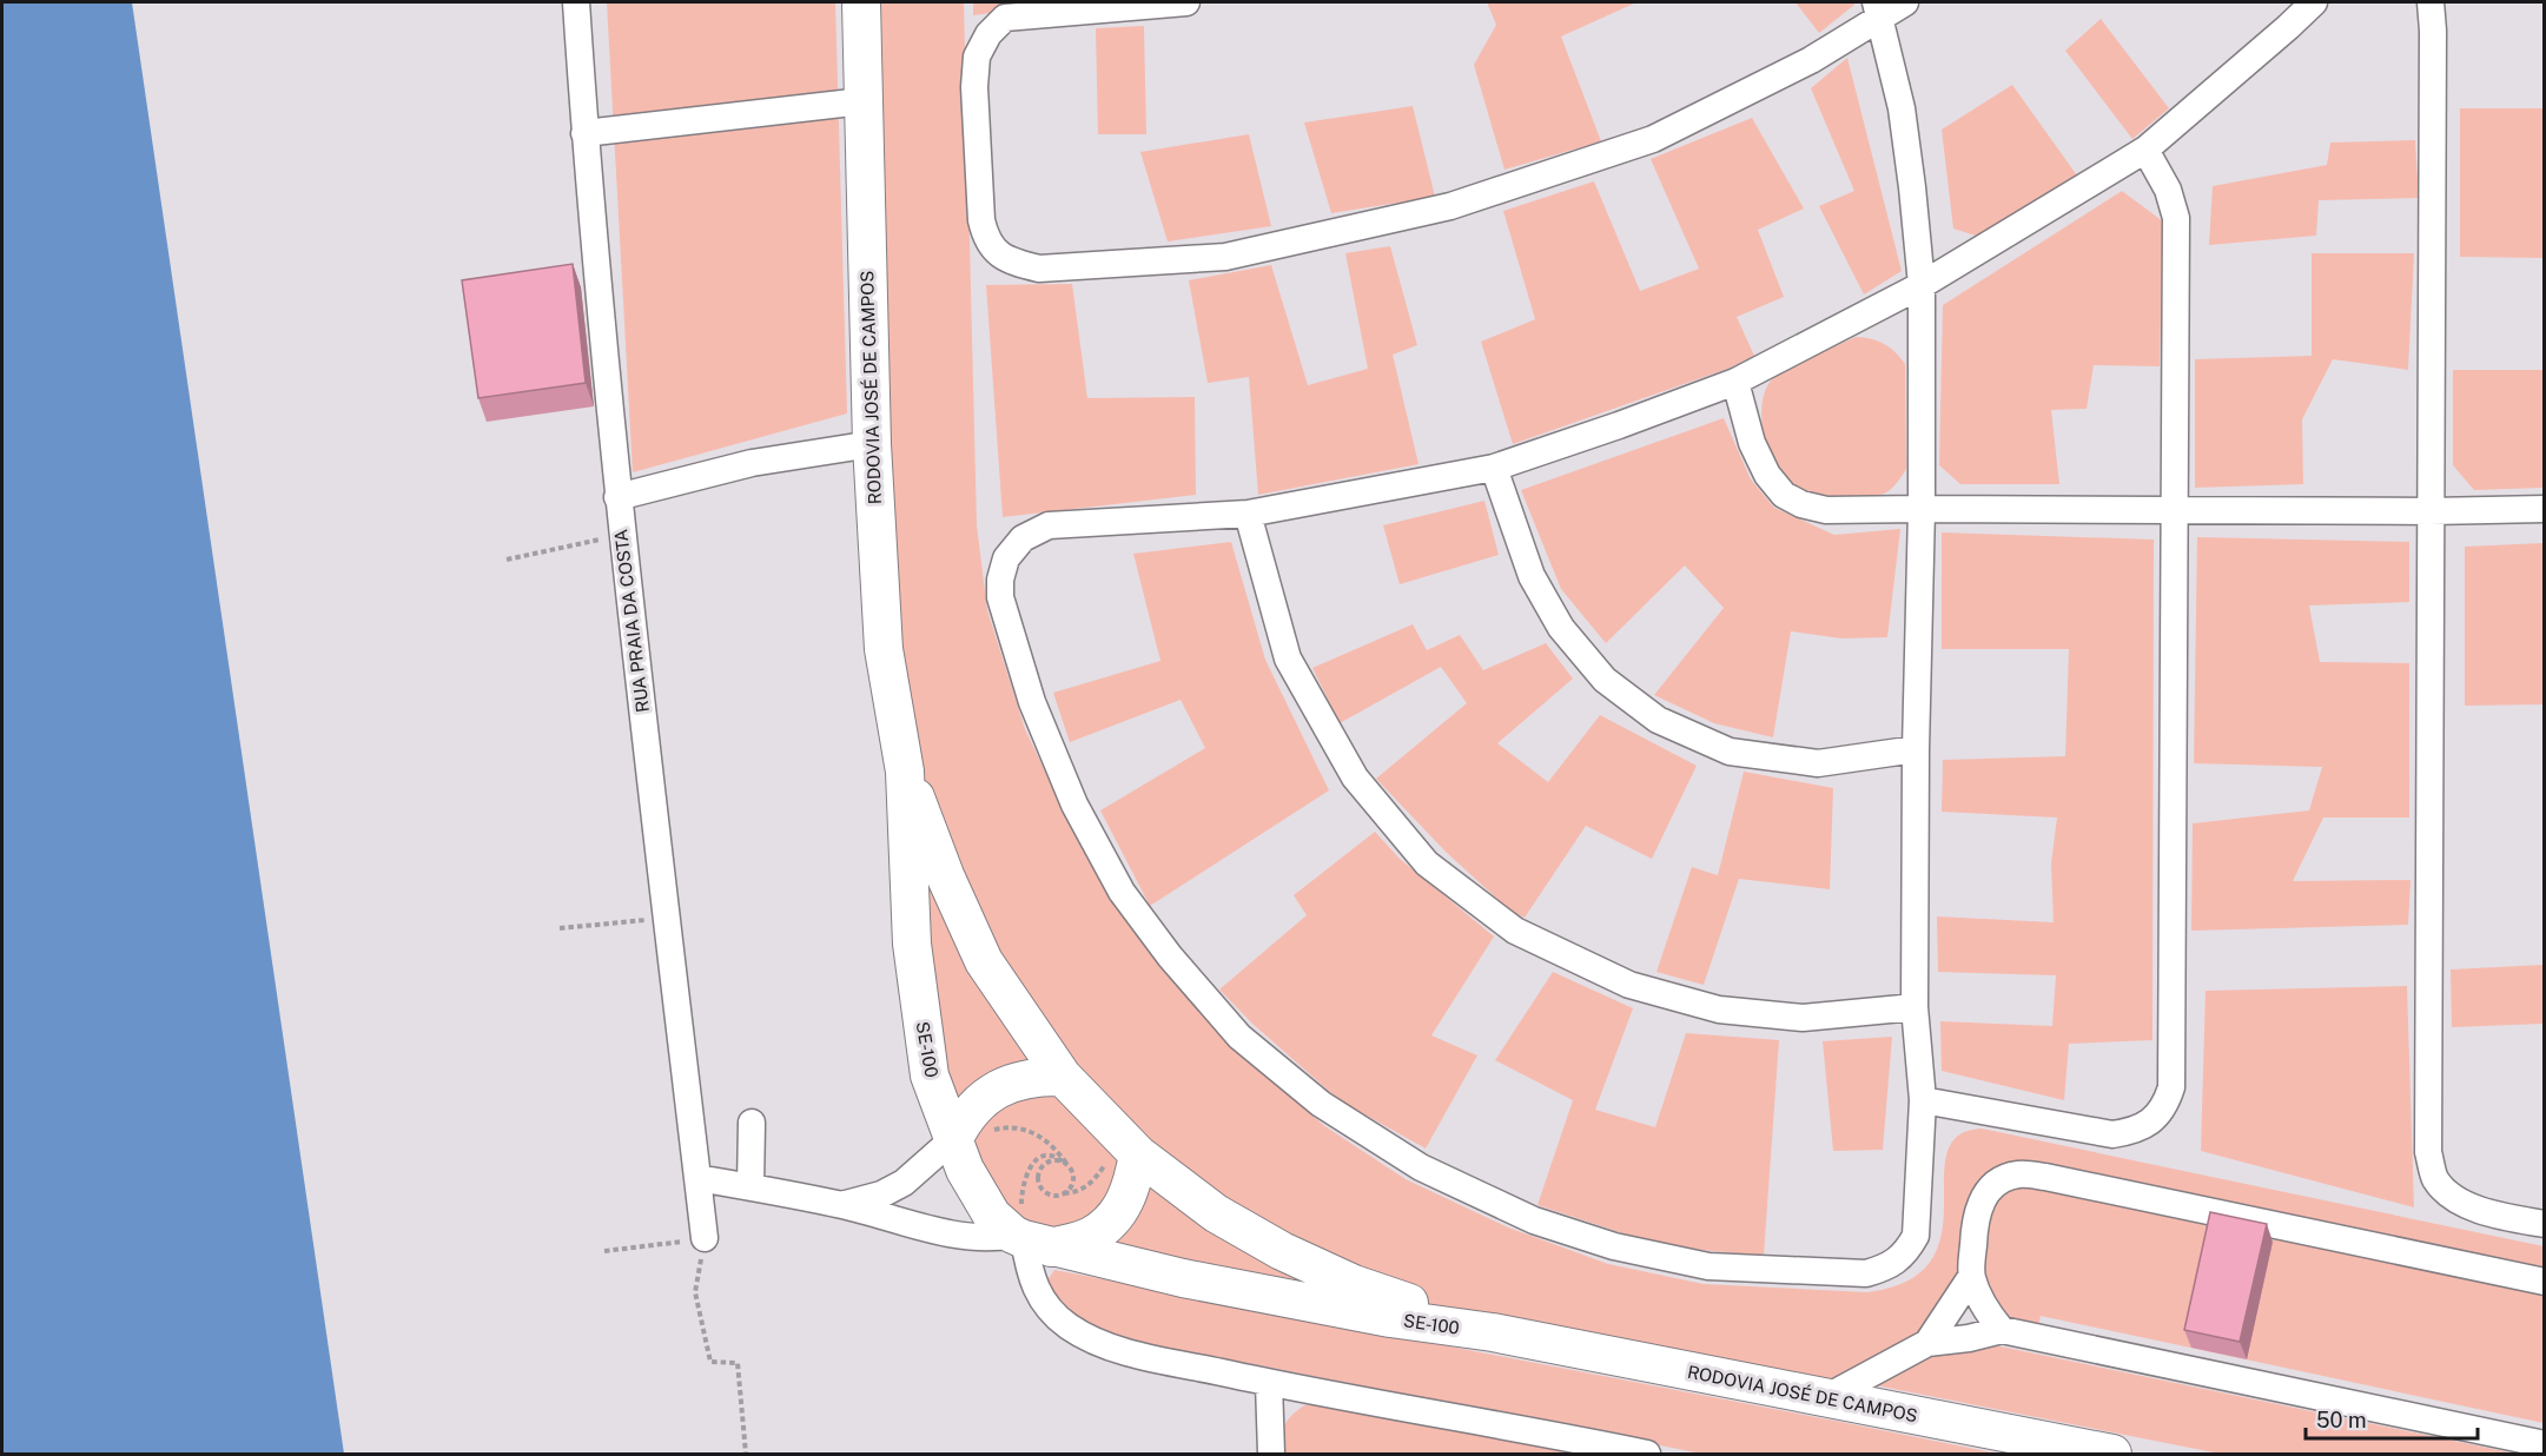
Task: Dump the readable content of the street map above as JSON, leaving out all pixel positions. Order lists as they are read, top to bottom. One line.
{"streets":{"main road":["RODOVIA JOSÉ DE CAMPOS","SE-100"],"street":["RUA PRAIA DA COSTA"]},"crossings":[["RODOVIA JOSÉ DE CAMPOS","SE-100"]],"scale_bar":"50 m"}
